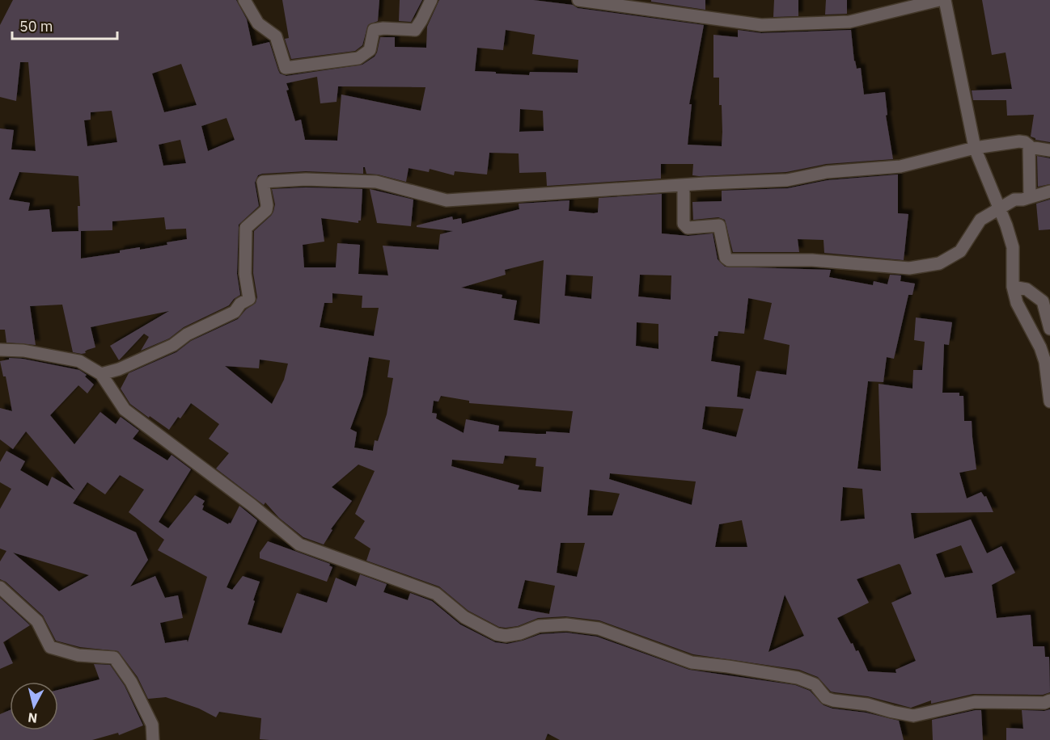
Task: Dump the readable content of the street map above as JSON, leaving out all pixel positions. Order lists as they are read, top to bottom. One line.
{"scale_bar":"50 m","north":"bottom"}
